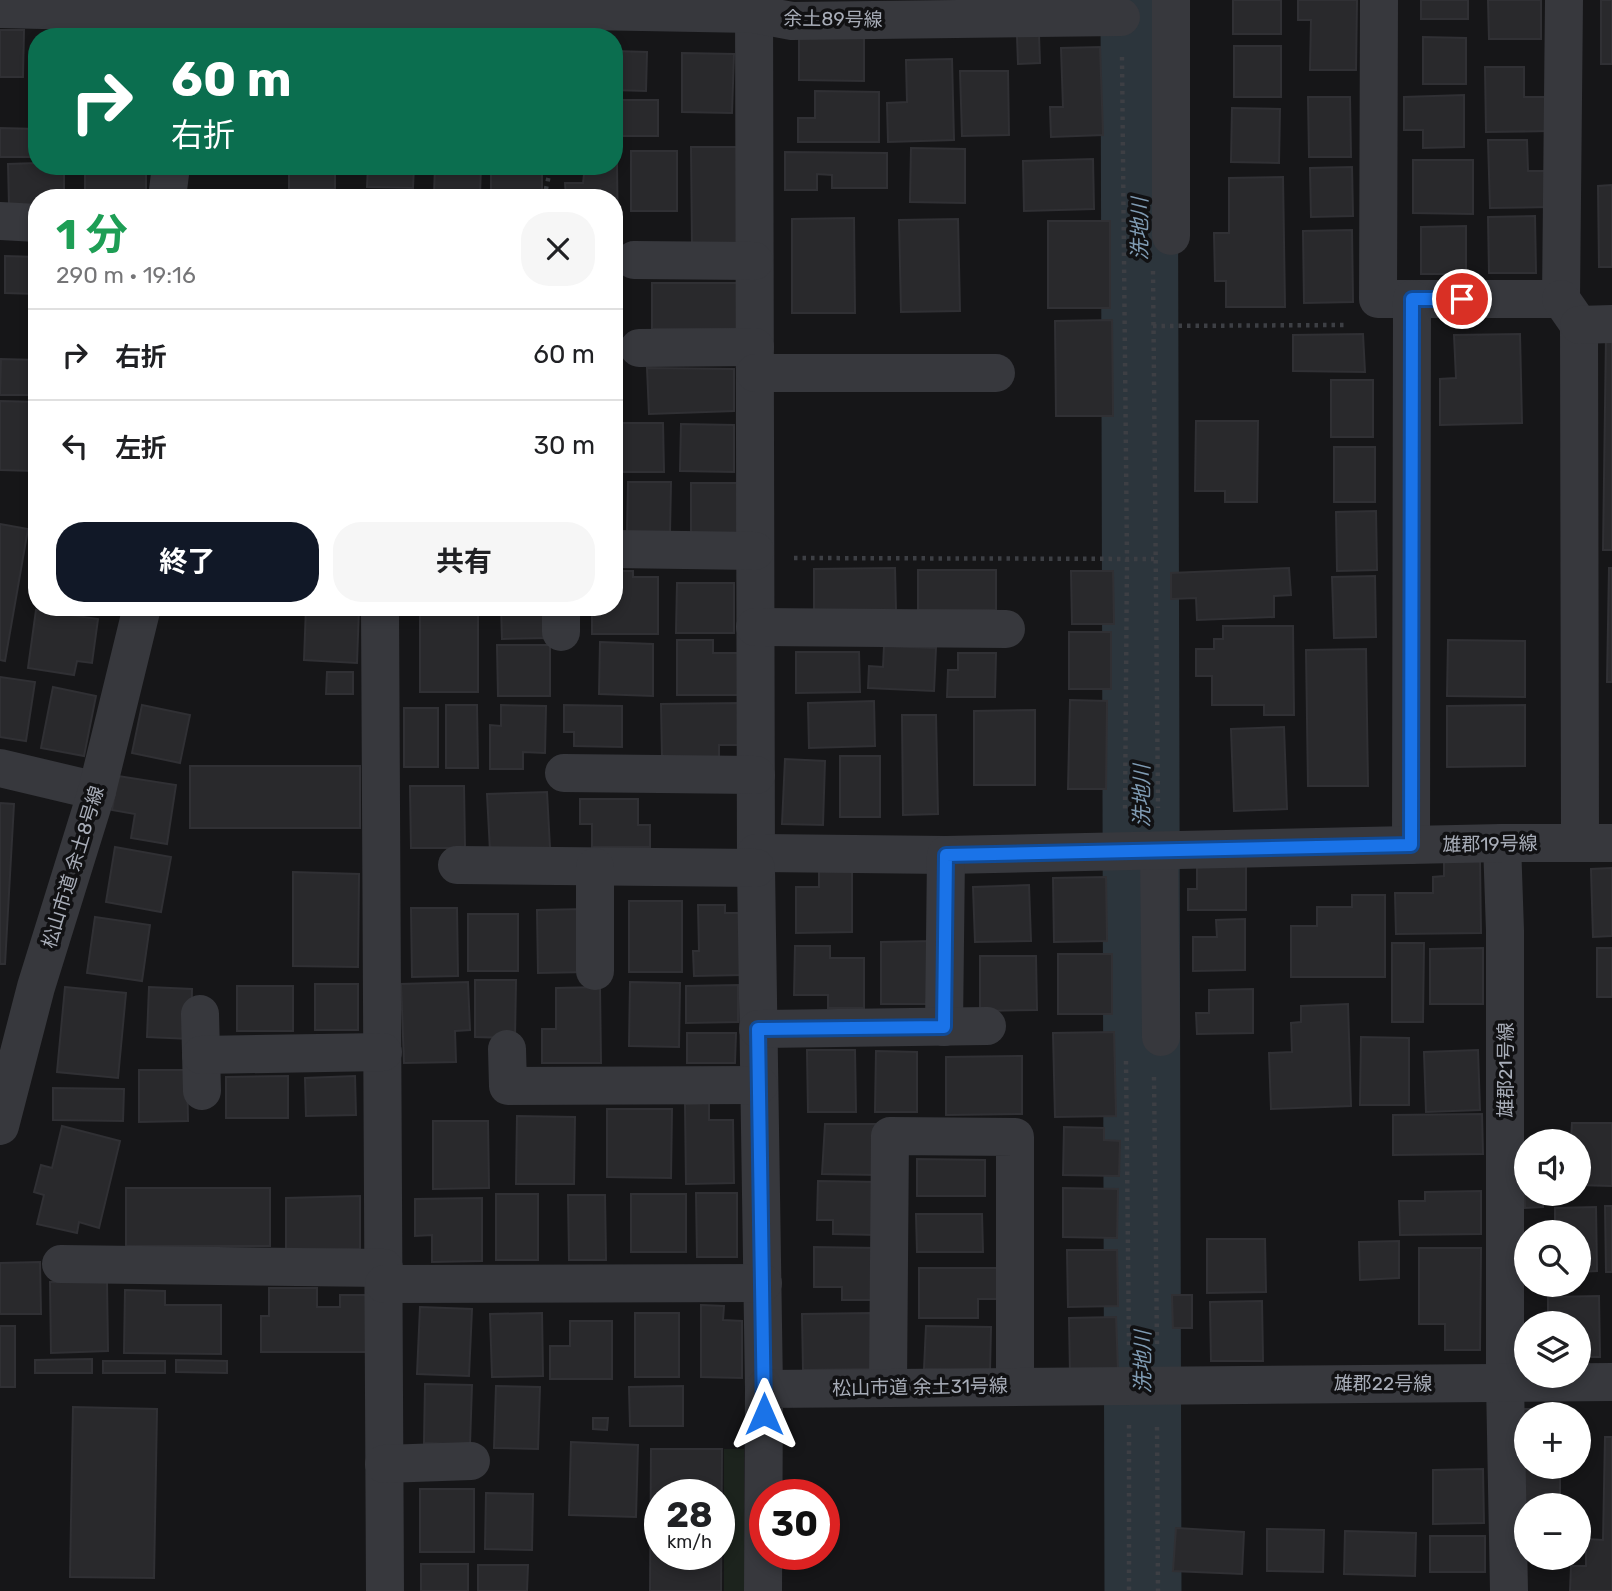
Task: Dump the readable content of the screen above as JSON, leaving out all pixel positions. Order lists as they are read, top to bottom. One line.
{"streets":{"street":["余土89号線","雄郡19号線","松山市道 余土8号線","雄郡21号線","雄郡22号線","松山市道 余土31号線"]},"crossings":[["雄郡19号線","雄郡21号線"],["雄郡21号線","雄郡22号線"],["雄郡22号線","松山市道 余土31号線"]],"water":["洗地川"],"page":{"turn":["60 m","右折"],"heading":["1 分","290 m · 19:16"],"list":[{"name":"右折","value":"60 m"},{"name":"左折","value":"30 m"}],"buttons":["終了","共有"],"map_buttons":["+","−"],"speed":"28 km/h","limit":"30"}}
